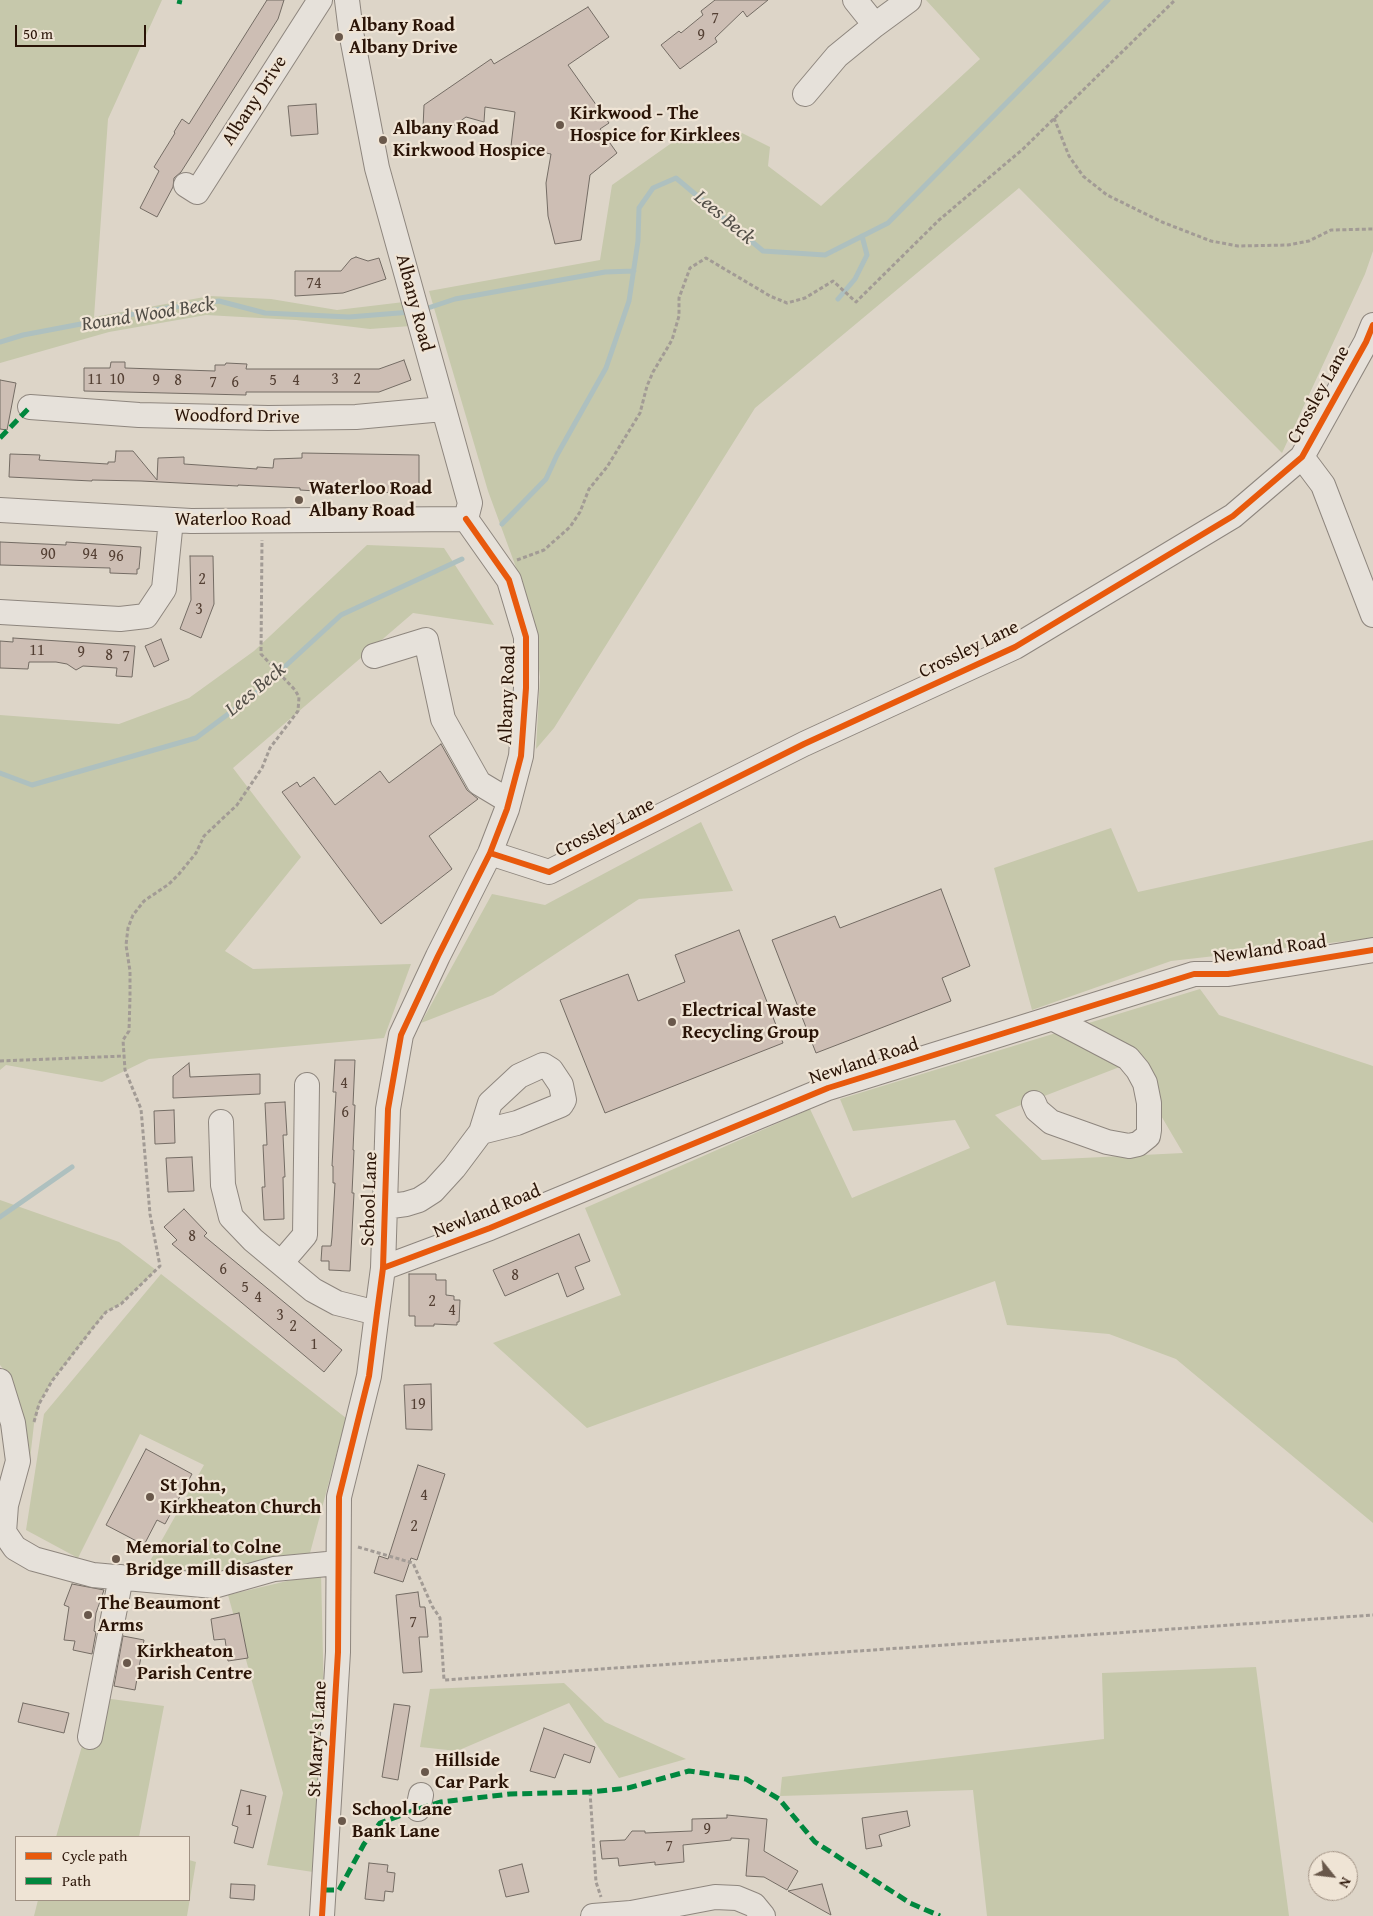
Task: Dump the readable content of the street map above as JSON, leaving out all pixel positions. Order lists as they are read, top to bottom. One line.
{"streets":{"street":["Albany Drive","Albany Road","Crossley Lane","Woodford Drive","Waterloo Road","Newland Road","School Lane","St Mary's Lane"]},"crossings":[["Albany Road","Crossley Lane"],["Albany Road","Woodford Drive"],["Albany Road","Waterloo Road"],["Albany Road","School Lane"],["Crossley Lane","School Lane"],["Newland Road","School Lane"],["School Lane","St Mary's Lane"]],"water":["Lees Beck","Round Wood Beck"],"places":["Albany Road Albany Drive","Kirkwood - The Hospice for Kirklees","Albany Road Kirkwood Hospice","Waterloo Road Albany Road","Electrical Waste Recycling Group","St John, Kirkheaton Church","Memorial to Colne Bridge mill disaster","The Beaumont Arms","Kirkheaton Parish Centre","Hillside Car Park","School Lane Bank Lane"],"house_numbers":["7","9","74","11","10","3","2","9","8","5","4","7","6","90","94","96","2","3","11","9","8","7","4","6","8","6","8","5","4","2","4","3","2","1","19","4","2","7","1","9","7"],"legend":["Cycle path","Path"],"scale_bar":"50 m","north":"bottom right"}
